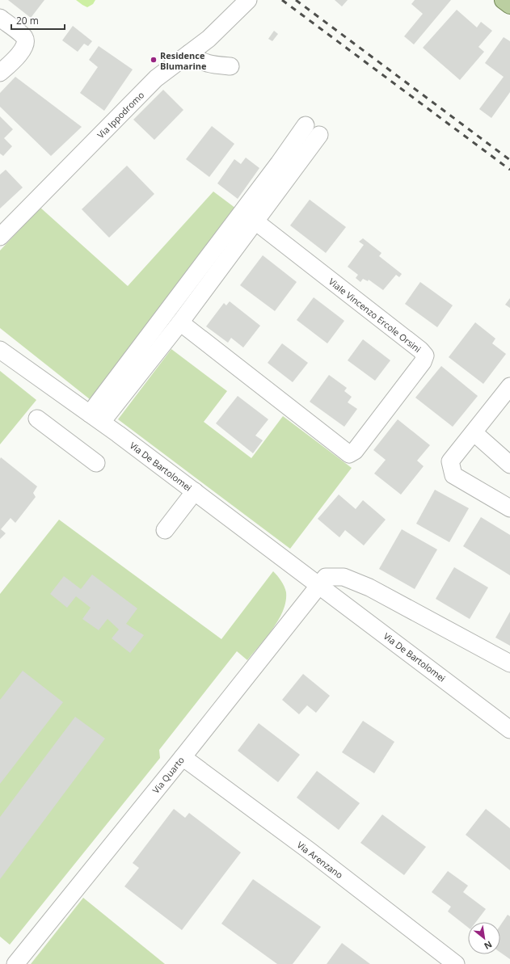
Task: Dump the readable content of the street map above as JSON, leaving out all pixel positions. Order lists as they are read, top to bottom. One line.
{"streets":{"street":["Via Ippodromo","Viale Vincenzo Ercole Orsini","Via De Bartolomei","Via Quarto","Via Arenzano"]},"crossings":[["Via De Bartolomei","Via Quarto"],["Via Quarto","Via Arenzano"]],"places":["Residence Blumarine"],"scale_bar":"20 m","north":"bottom right"}
